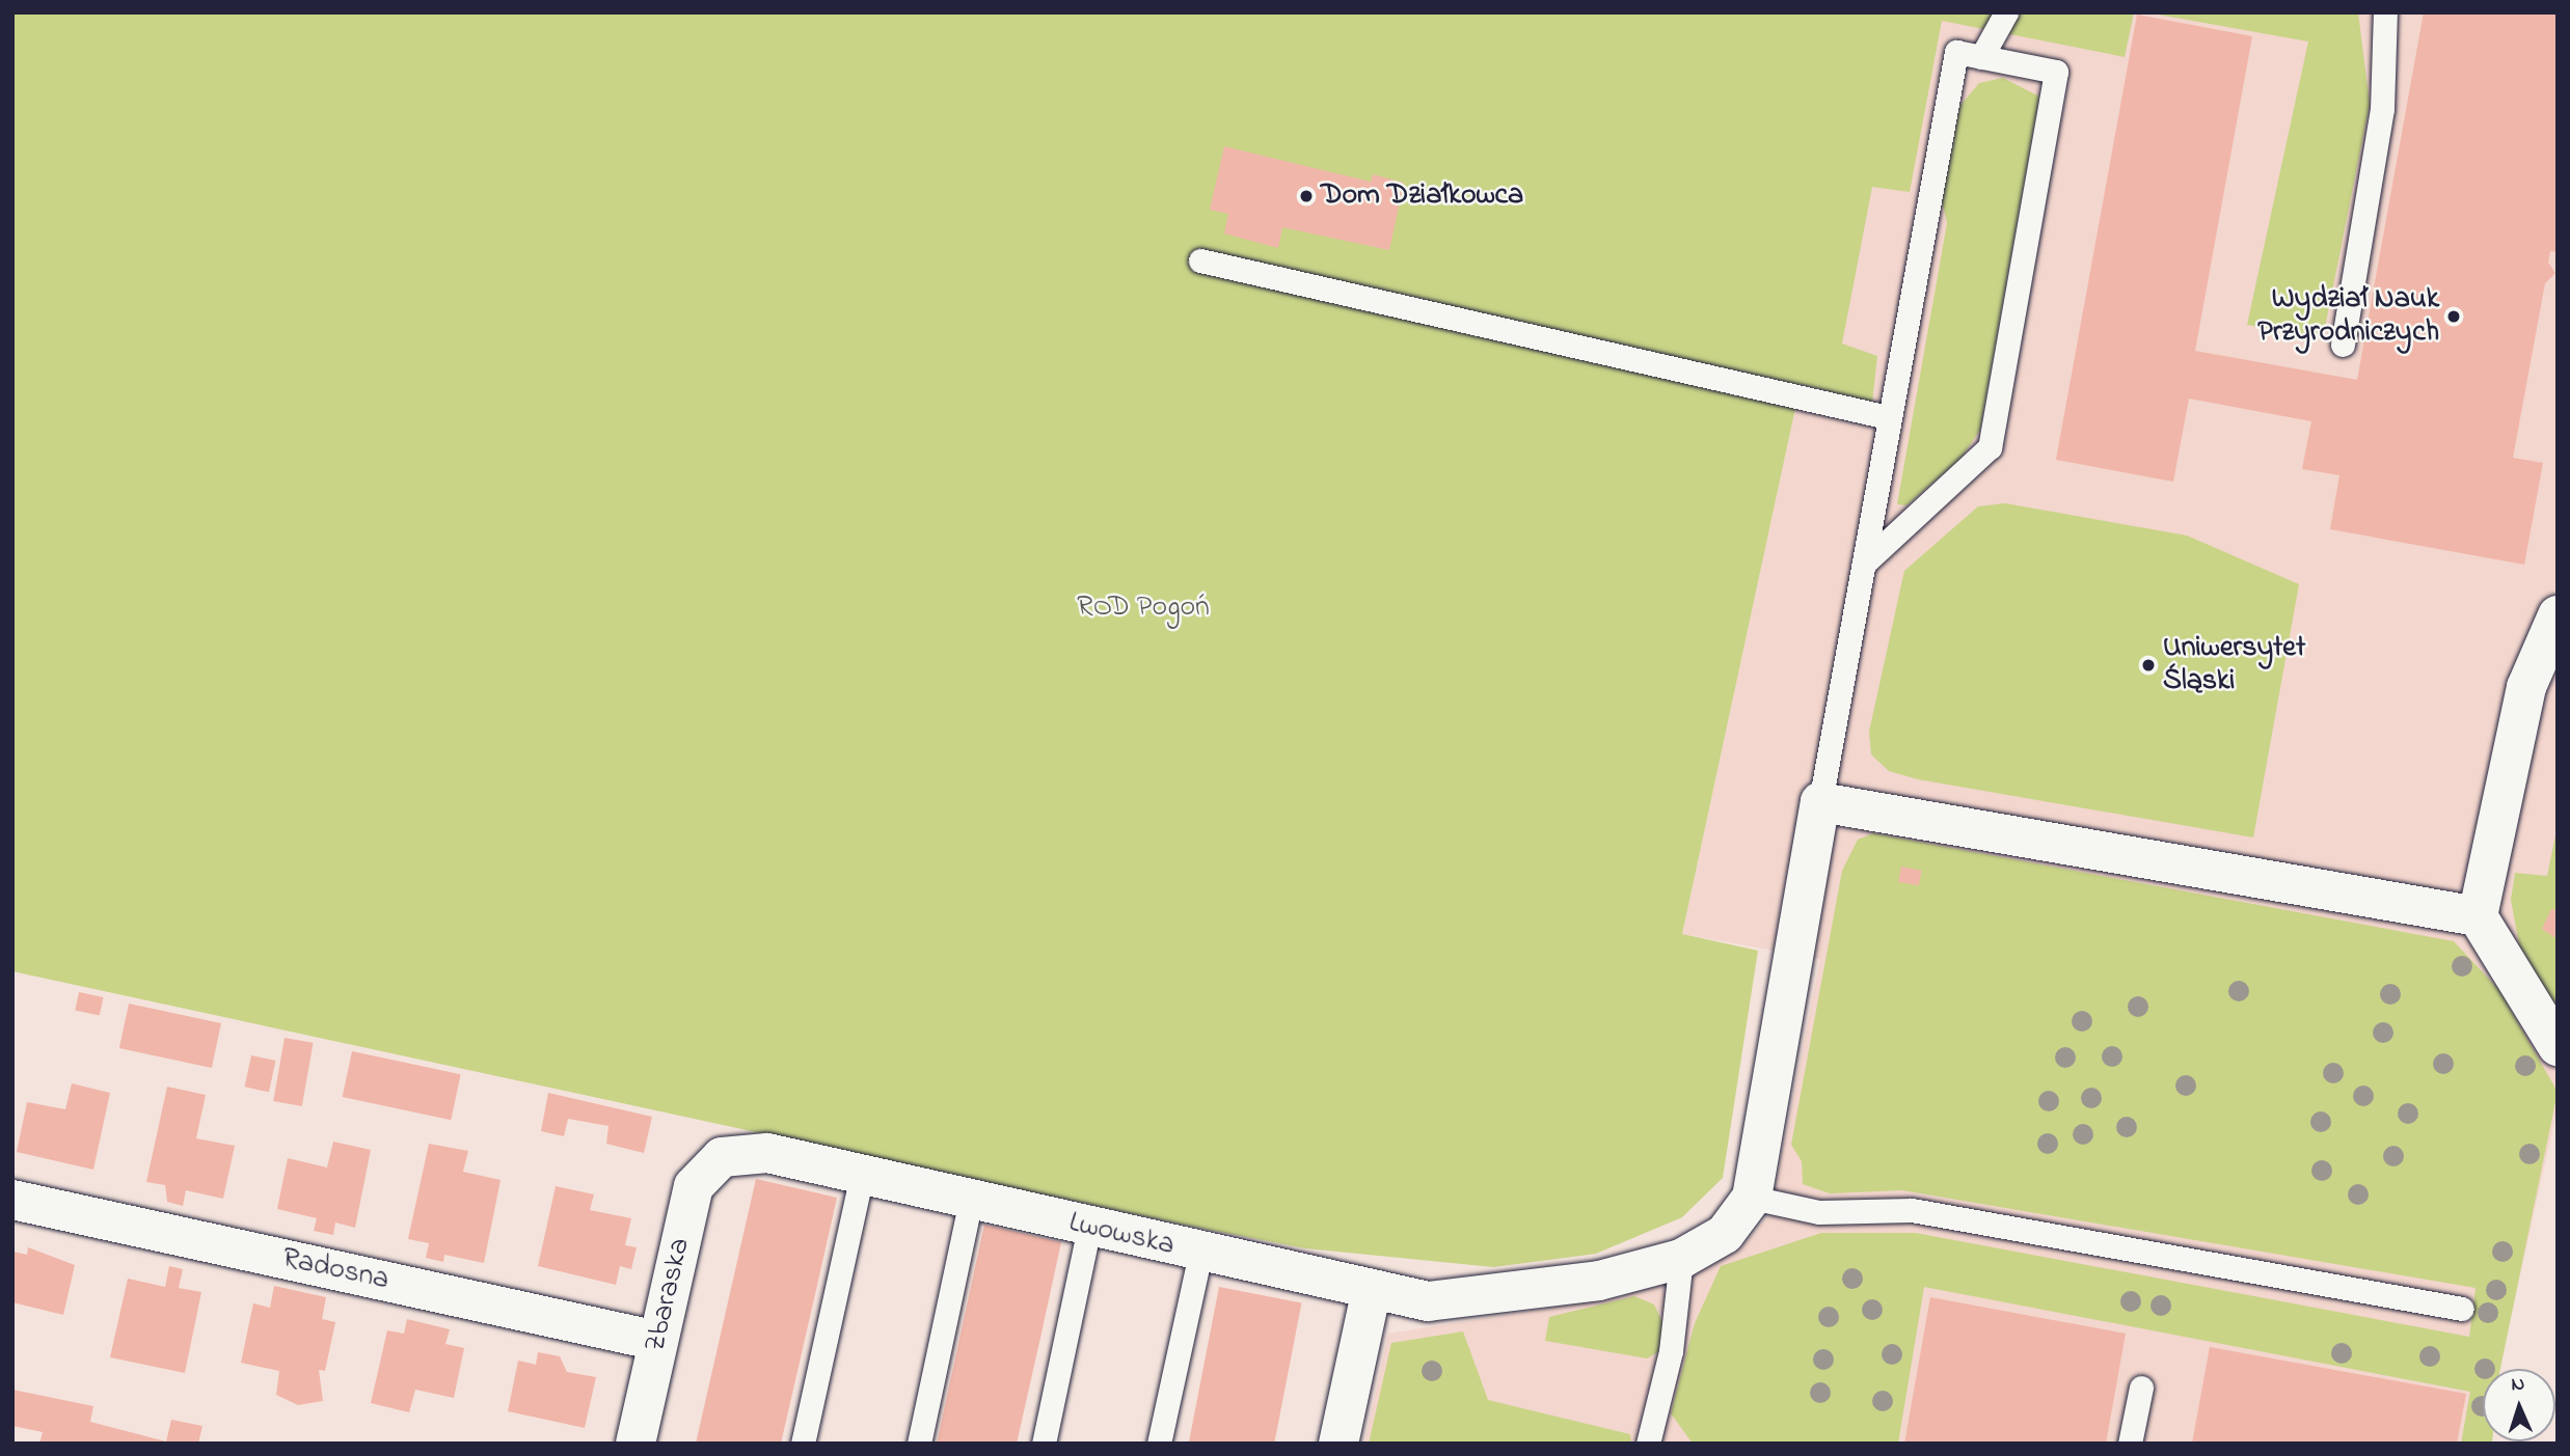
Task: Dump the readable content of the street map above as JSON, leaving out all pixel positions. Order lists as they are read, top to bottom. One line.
{"streets":{"street":["Lwowska","Radosna","Zbaraska"]},"crossings":[["Lwowska","Zbaraska"],["Radosna","Zbaraska"]],"parks":["ROD Pogoń"],"places":["Dom Działkowca","Wydział Nauk Przyrodniczych","Uniwersytet Śląski"],"north":"top"}
